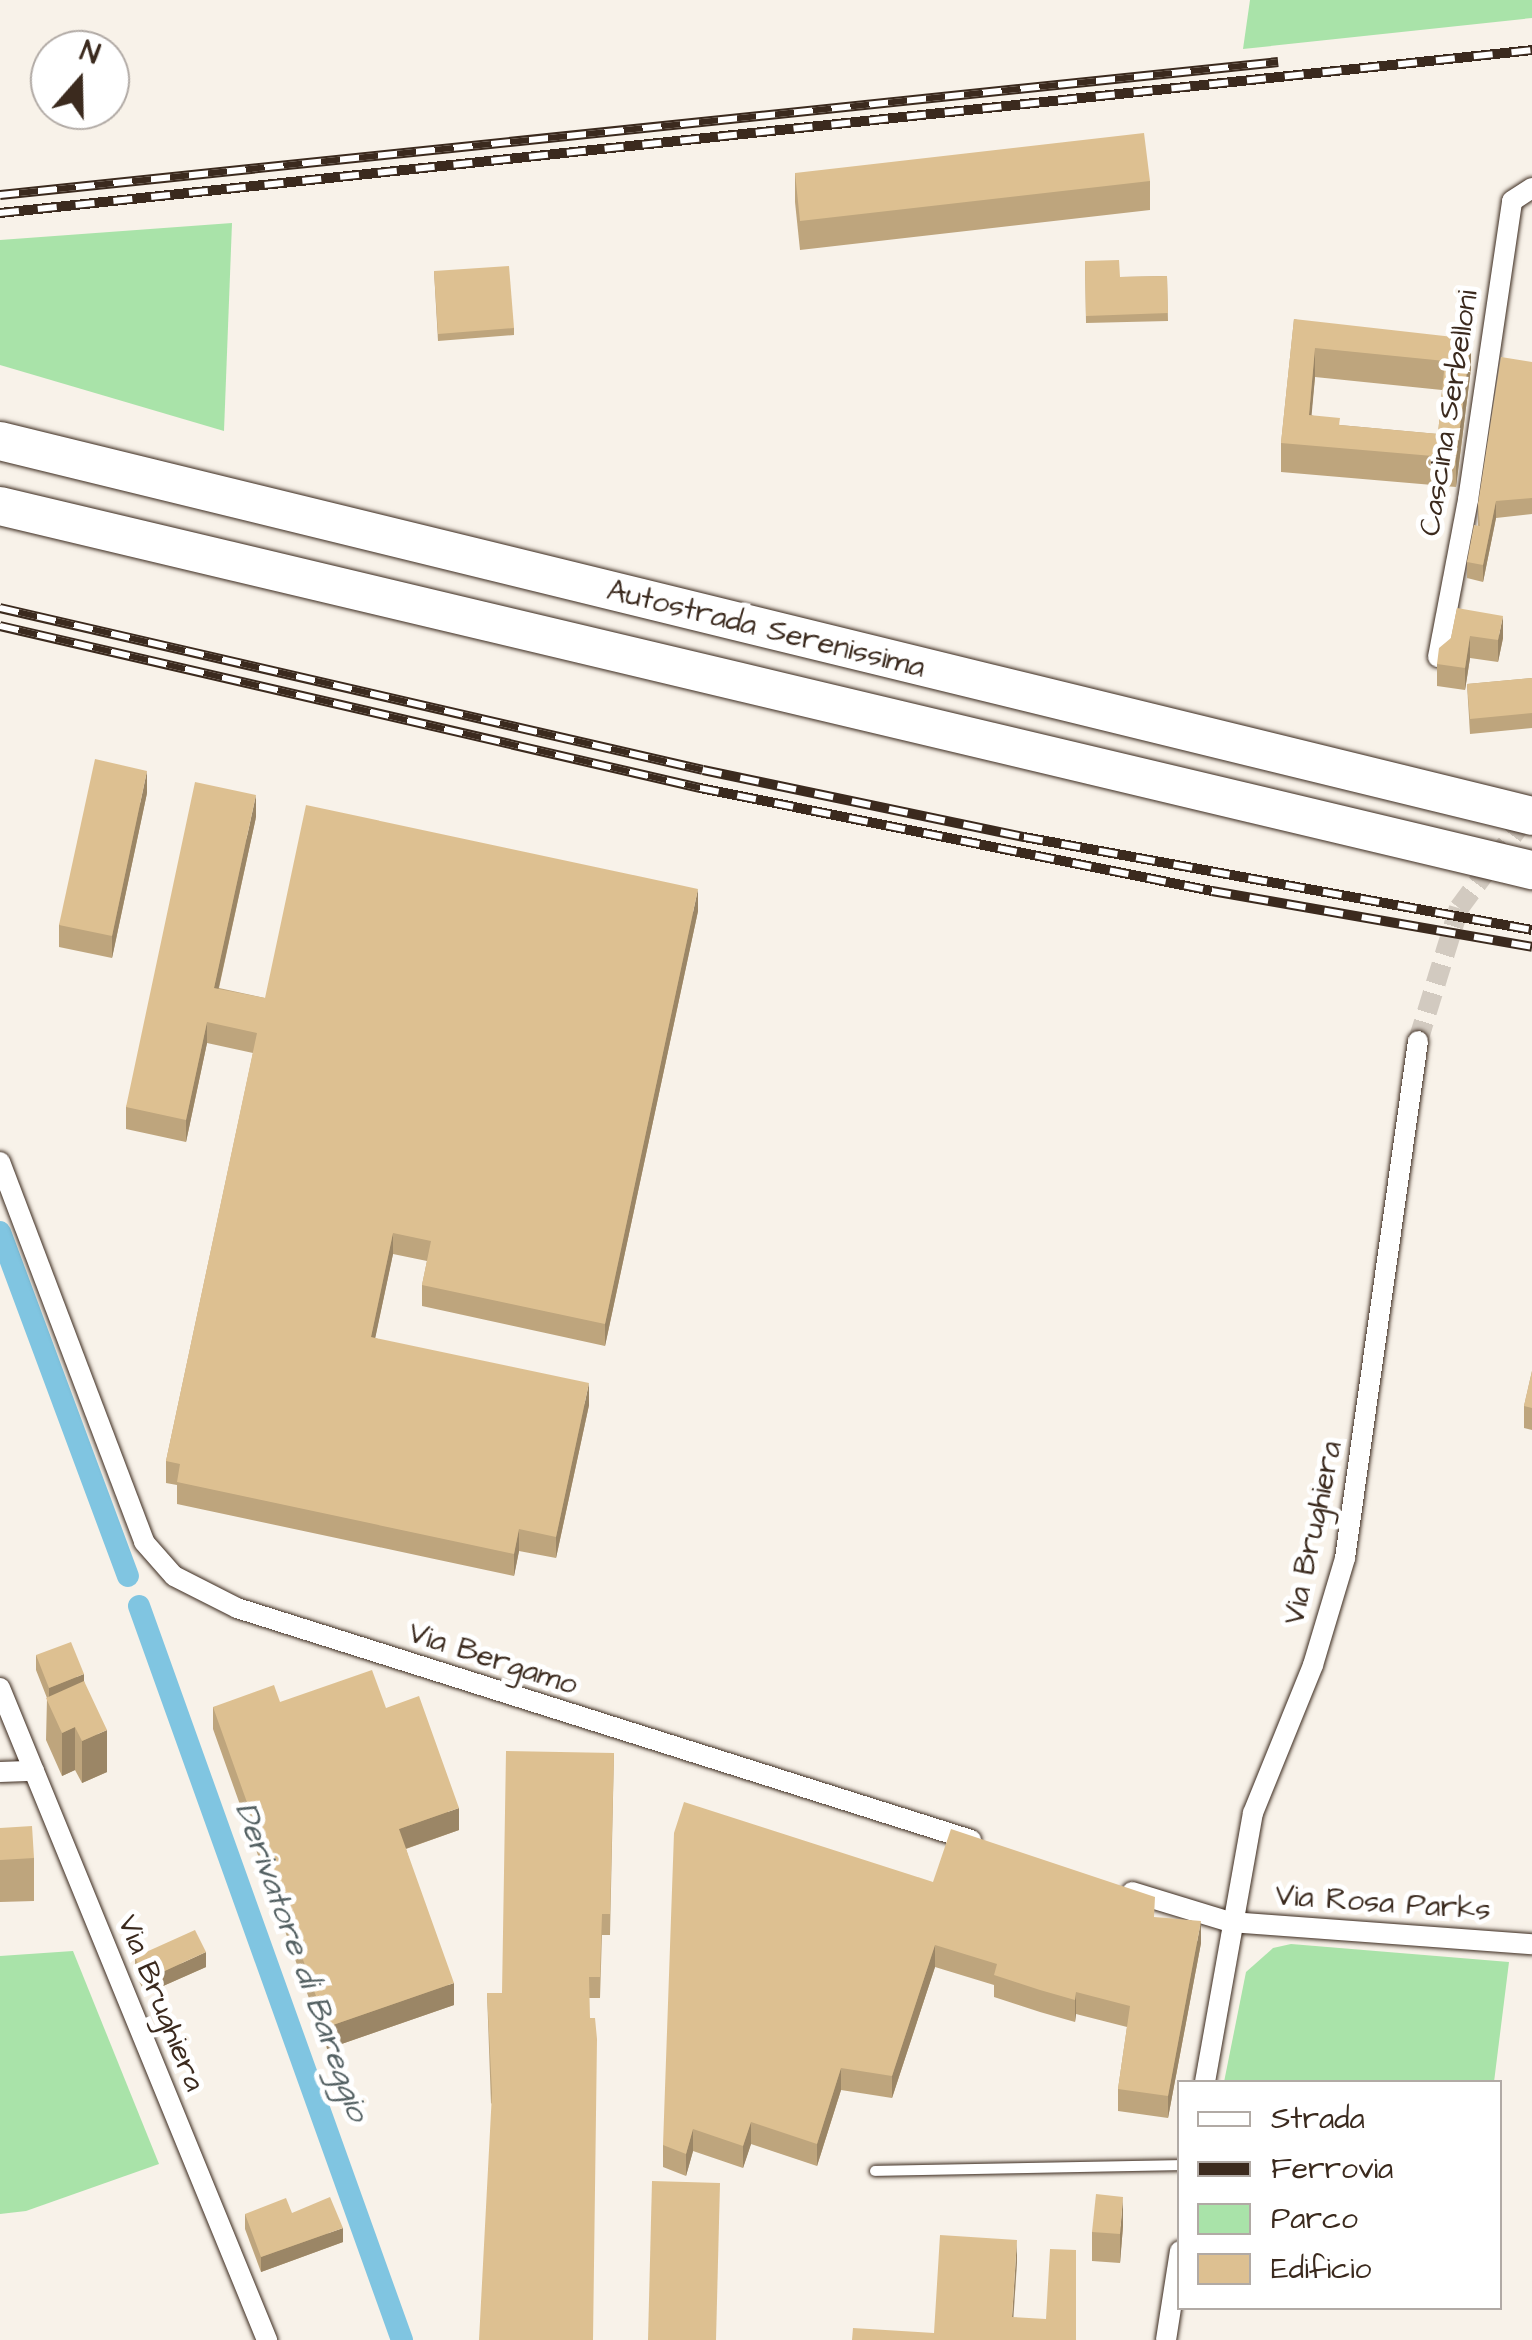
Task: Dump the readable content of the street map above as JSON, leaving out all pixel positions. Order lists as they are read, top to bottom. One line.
{"streets":{"highway":["Autostrada Serenissima"],"street":["Cascina Serbelloni","Via Brughiera","Via Bergamo","Via Rosa Parks"]},"crossings":[["Via Brughiera","Via Rosa Parks"]],"water":["Derivatore di Bareggio"],"legend":["Strada","Ferrovia","Parco","Edificio"],"north":"top"}
